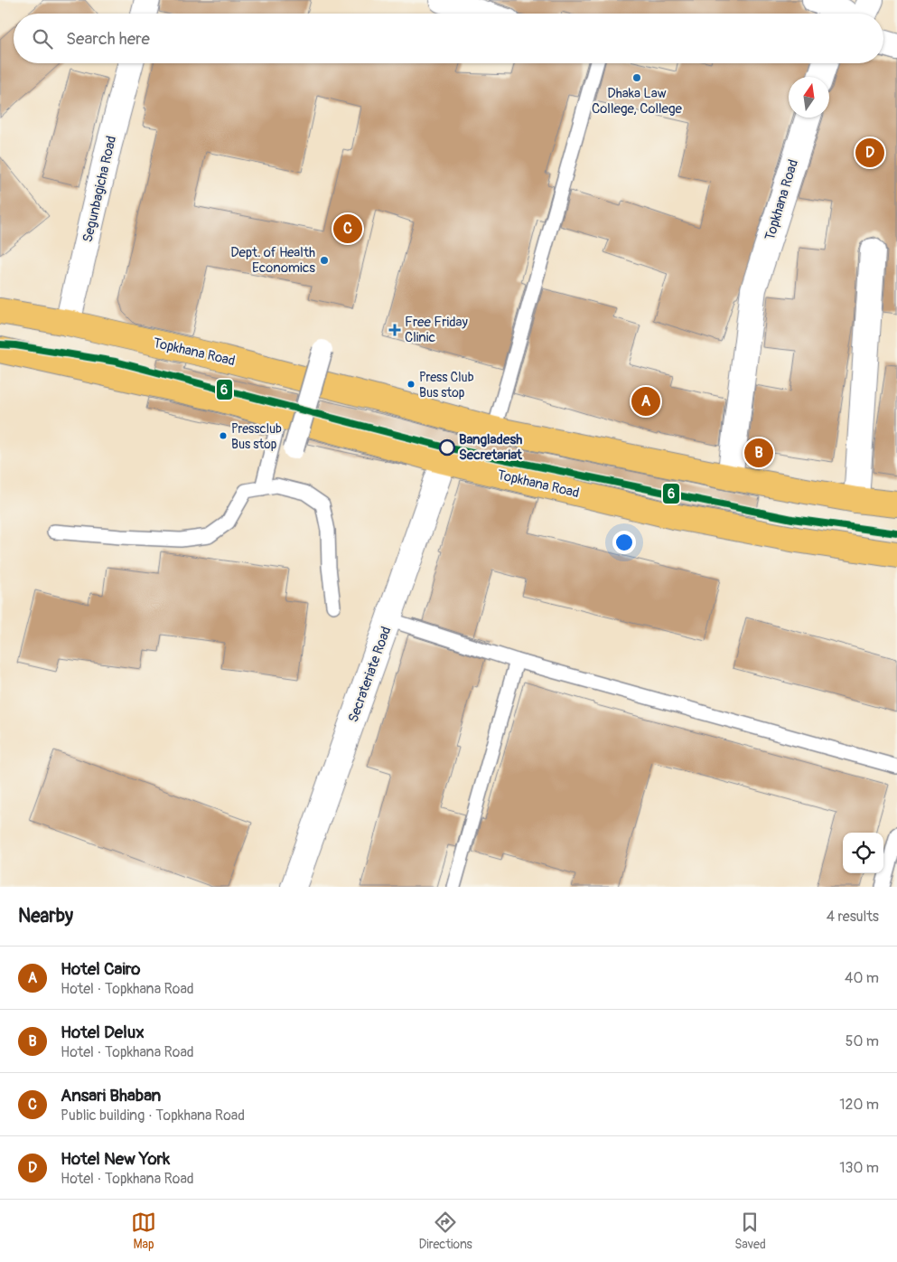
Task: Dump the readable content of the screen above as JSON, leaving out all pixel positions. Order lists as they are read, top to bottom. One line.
{"streets":{"highway":["Topkhana Road"],"street":["Segunbagicha Road","Secrateriate Road"]},"crossings":[["Segunbagicha Road","Topkhana Road"],["Topkhana Road","Secrateriate Road"]],"places":{"other":["Dhaka Law College, College","Dept. of Health Economics","Press Club Bus stop","Pressclub Bus stop","Bangladesh Secretariat"],"health":["Free Friday Clinic"]},"lines":["transit line 6"],"north":"top","page":{"search":"Search here","pins":["D","C","A","B"],"heading":["Nearby","4 results"],"list":[{"mark":"A","name":"Hotel Cairo","note":"Hotel · Topkhana Road","value":"40 m"},{"mark":"B","name":"Hotel Delux","note":"Hotel · Topkhana Road","value":"50 m"},{"mark":"C","name":"Ansari Bhaban","note":"Public building · Topkhana Road","value":"120 m"},{"mark":"D","name":"Hotel New York","note":"Hotel · Topkhana Road","value":"130 m"}],"nav":["Map","Directions","Saved"]}}
